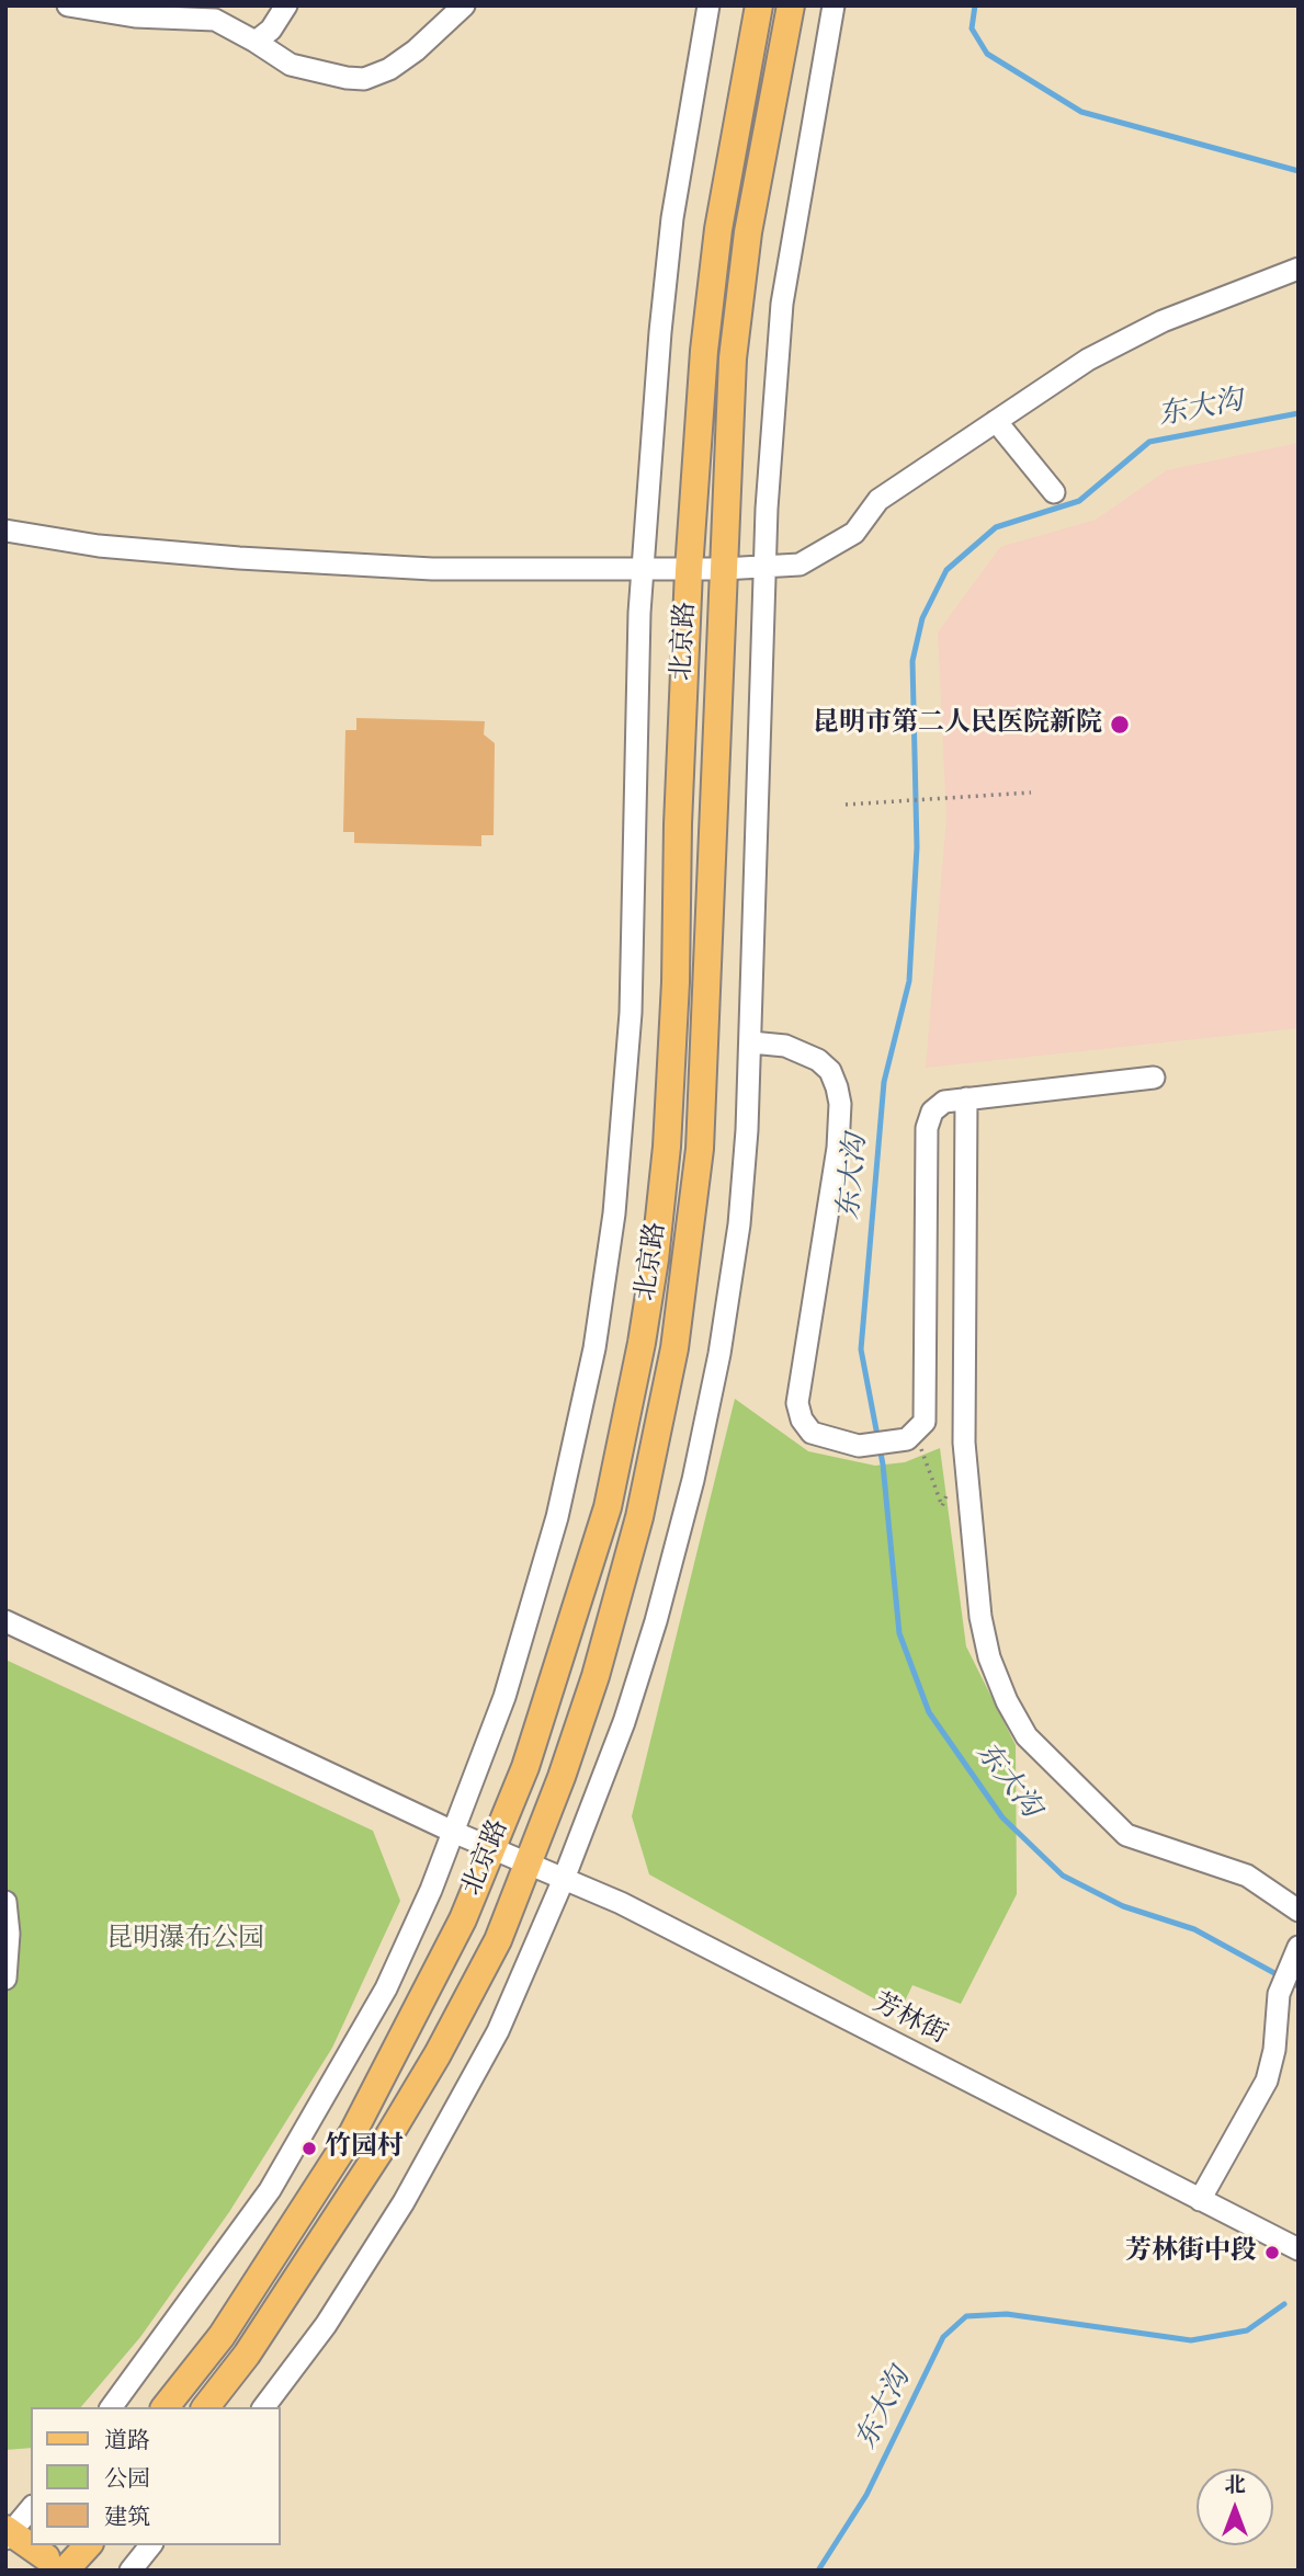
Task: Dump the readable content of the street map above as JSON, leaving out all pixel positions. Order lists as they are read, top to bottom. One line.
{"streets":{"main road":["北京路"],"street":["芳林街"]},"crossings":[["北京路","芳林街"]],"water":["东大沟"],"parks":["昆明瀑布公园"],"places":["昆明市第二人民医院新院","竹园村","芳林街中段"],"legend":["道路","公园","建筑"],"north":"top"}
